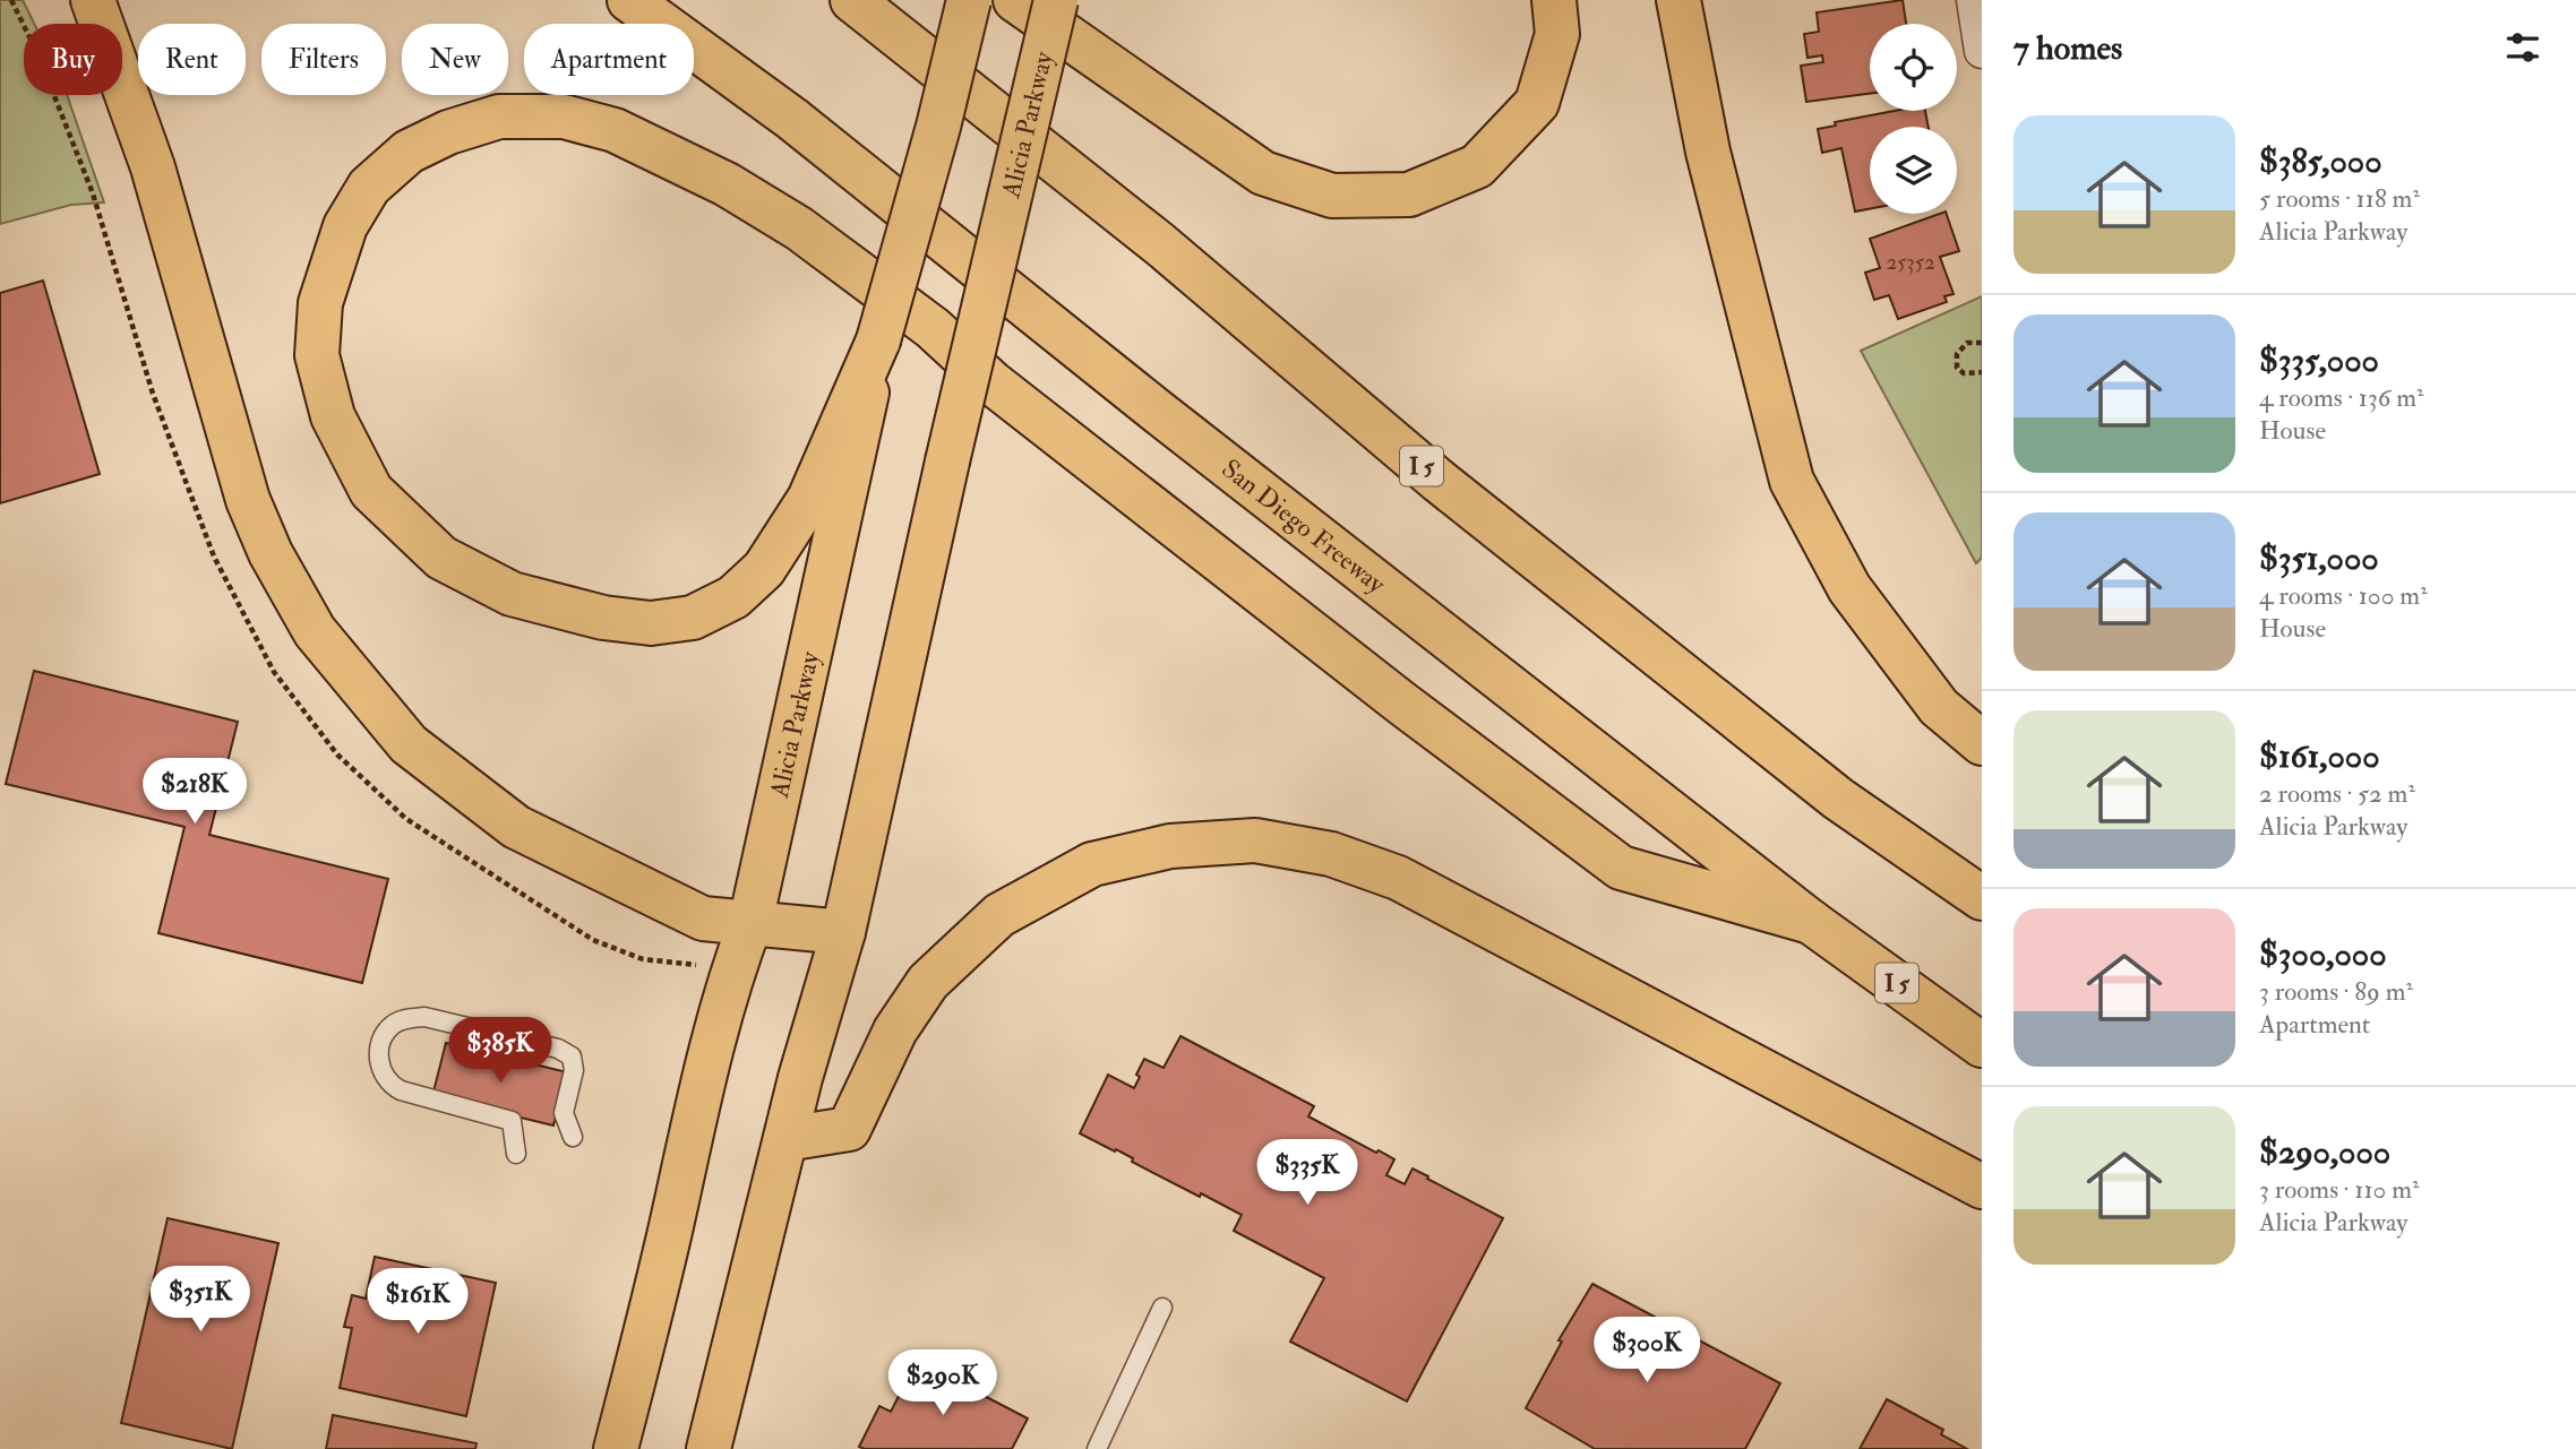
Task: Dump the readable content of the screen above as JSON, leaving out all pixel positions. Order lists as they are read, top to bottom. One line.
{"streets":{"main road":["Alicia Parkway","I 5","San Diego Freeway"]},"house_numbers":["25352"],"page":{"heading":"7 homes","chip":["Buy","Rent","Filters","New","Apartment"],"list":[{"name":"$385,000","note":"5 rooms · 118 m² · Alicia Parkway"},{"name":"$335,000","note":"4 rooms · 136 m² · House"},{"name":"$351,000","note":"4 rooms · 100 m² · House"},{"name":"$161,000","note":"2 rooms · 52 m² · Alicia Parkway"},{"name":"$300,000","note":"3 rooms · 89 m² · Apartment"},{"name":"$290,000","note":"3 rooms · 110 m² · Alicia Parkway"}],"price":["$218K","$385K","$335K","$351K","$161K","$300K","$290K"]}}
